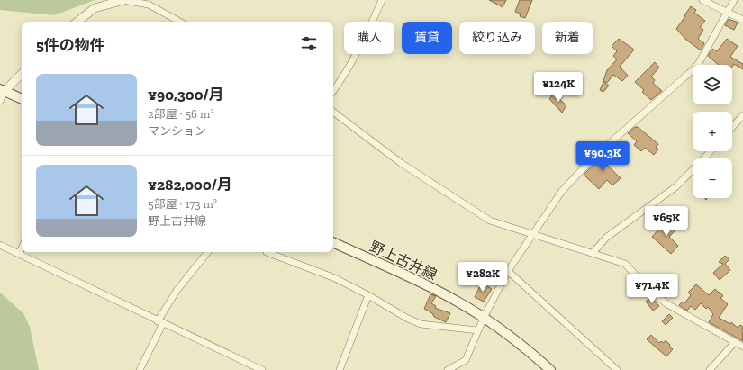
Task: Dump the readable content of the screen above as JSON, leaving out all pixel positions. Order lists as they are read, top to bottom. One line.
{"streets":{"main road":["野上古井線"]},"page":{"chip":["購入","賃貸","絞り込み","新着"],"heading":"5件の物件","map_buttons":["+","−"],"list":[{"name":"¥90,300/月","note":"2部屋 · 56 m² · マンション"},{"name":"¥282,000/月","note":"5部屋 · 173 m² · 野上古井線"}],"price":["¥124K","¥90.3K","¥65K","¥282K","¥71.4K"]}}
